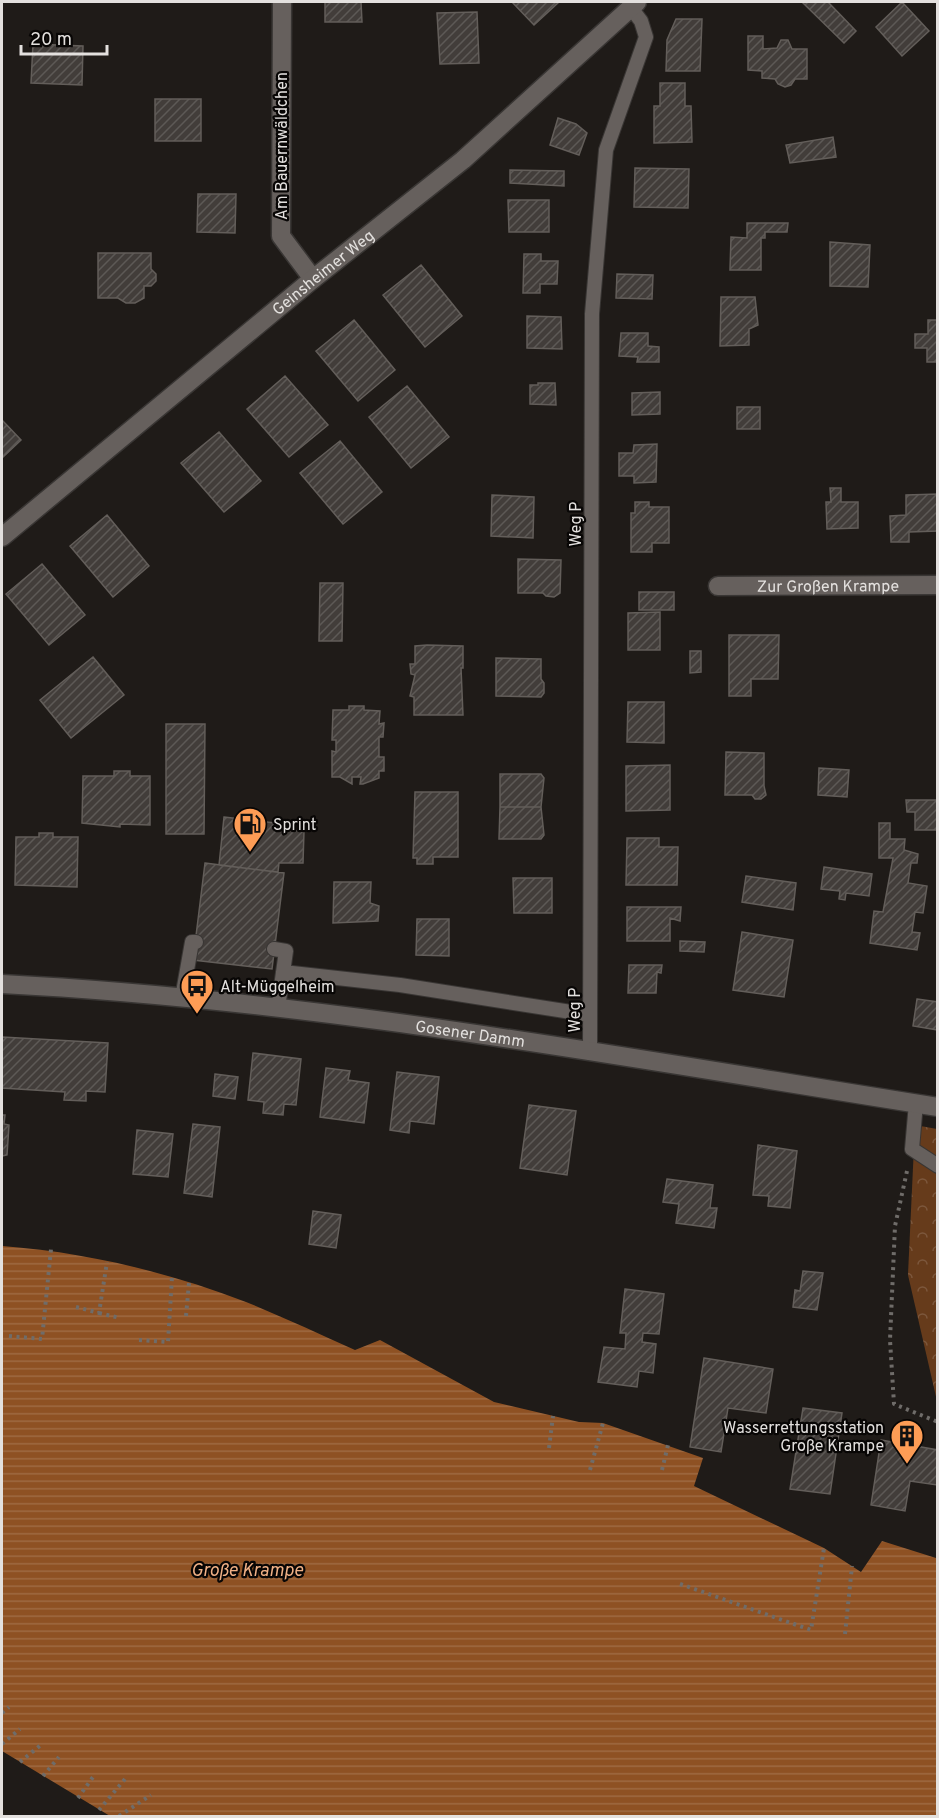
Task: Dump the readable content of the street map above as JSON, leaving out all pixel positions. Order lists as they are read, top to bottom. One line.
{"streets":{"street":["Am Bauernwäldchen","Geinsheimer Weg","Zur Großen Krampe","Gosener Damm"],"lane":["Weg P"]},"crossings":[["Am Bauernwäldchen","Geinsheimer Weg"],["Geinsheimer Weg","Weg P"],["Weg P","Gosener Damm"]],"water":["Große Krampe"],"places":{"fuel station":["Sprint"],"bus stop":["Alt-Müggelheim"],"building":["Wasserrettungsstation Große Krampe"]},"scale_bar":"20 m"}
